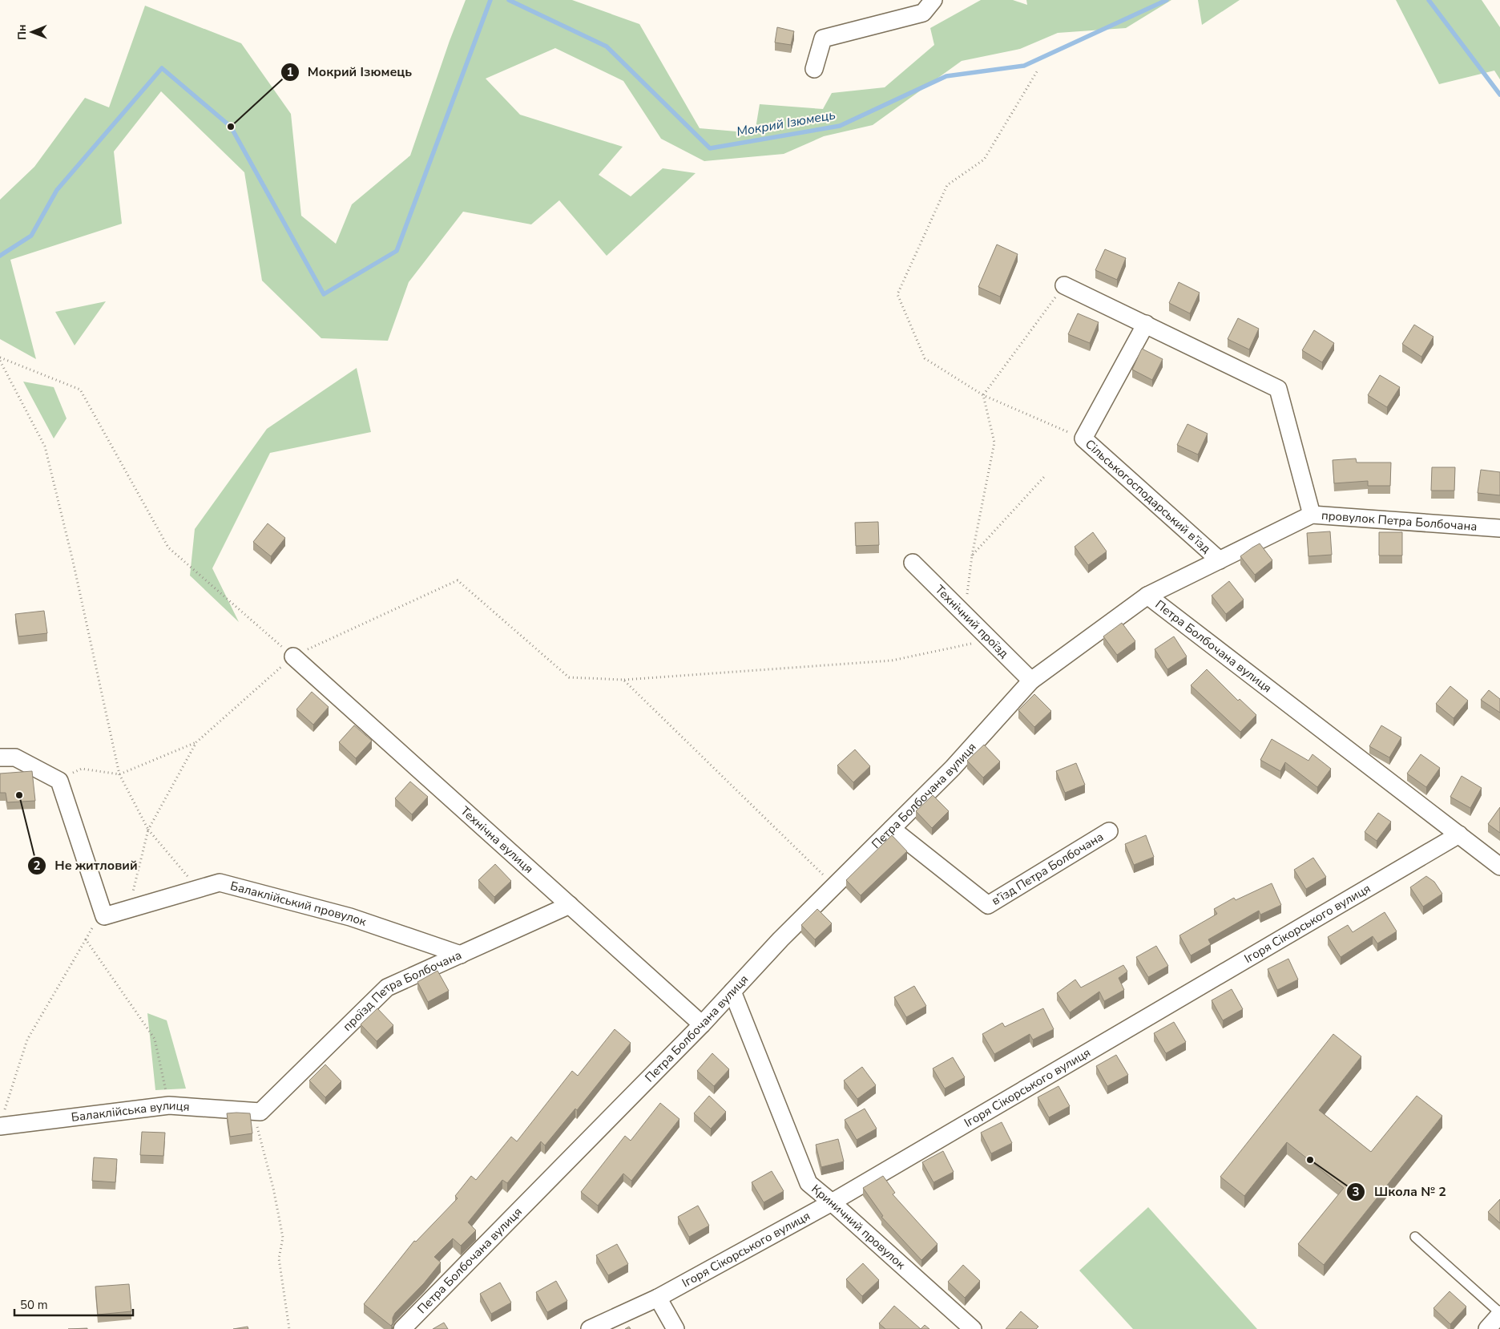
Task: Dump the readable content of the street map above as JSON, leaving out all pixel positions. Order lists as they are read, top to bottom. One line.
{"streets":{"street":["Сільськогосподарський в’їзд","провулок Петра Болбочана","Технічний проїзд","Петра Болбочана вулиця","Технічна вулиця","в’їзд Петра Болбочана","Балаклійський провулок","Ігоря Сікорського вулиця","проїзд Петра Болбочана","Балаклійська вулиця","Криничний провулок"]},"crossings":[["Сільськогосподарський в’їзд","провулок Петра Болбочана"],["провулок Петра Болбочана","Петра Болбочана вулиця"],["Технічний проїзд","Петра Болбочана вулиця"],["Петра Болбочана вулиця","Технічна вулиця"],["Петра Болбочана вулиця","в’їзд Петра Болбочана"],["Петра Болбочана вулиця","Ігоря Сікорського вулиця"],["Петра Болбочана вулиця","Криничний провулок"],["Технічна вулиця","проїзд Петра Болбочана"],["Балаклійський провулок","проїзд Петра Болбочана"],["Ігоря Сікорського вулиця","Криничний провулок"],["проїзд Петра Болбочана","Балаклійська вулиця"]],"water":["Мокрий Ізюмець"],"places":["Мокрий Ізюмець","Не житловий","Школа № 2"],"scale_bar":"50 m","north":"left"}
